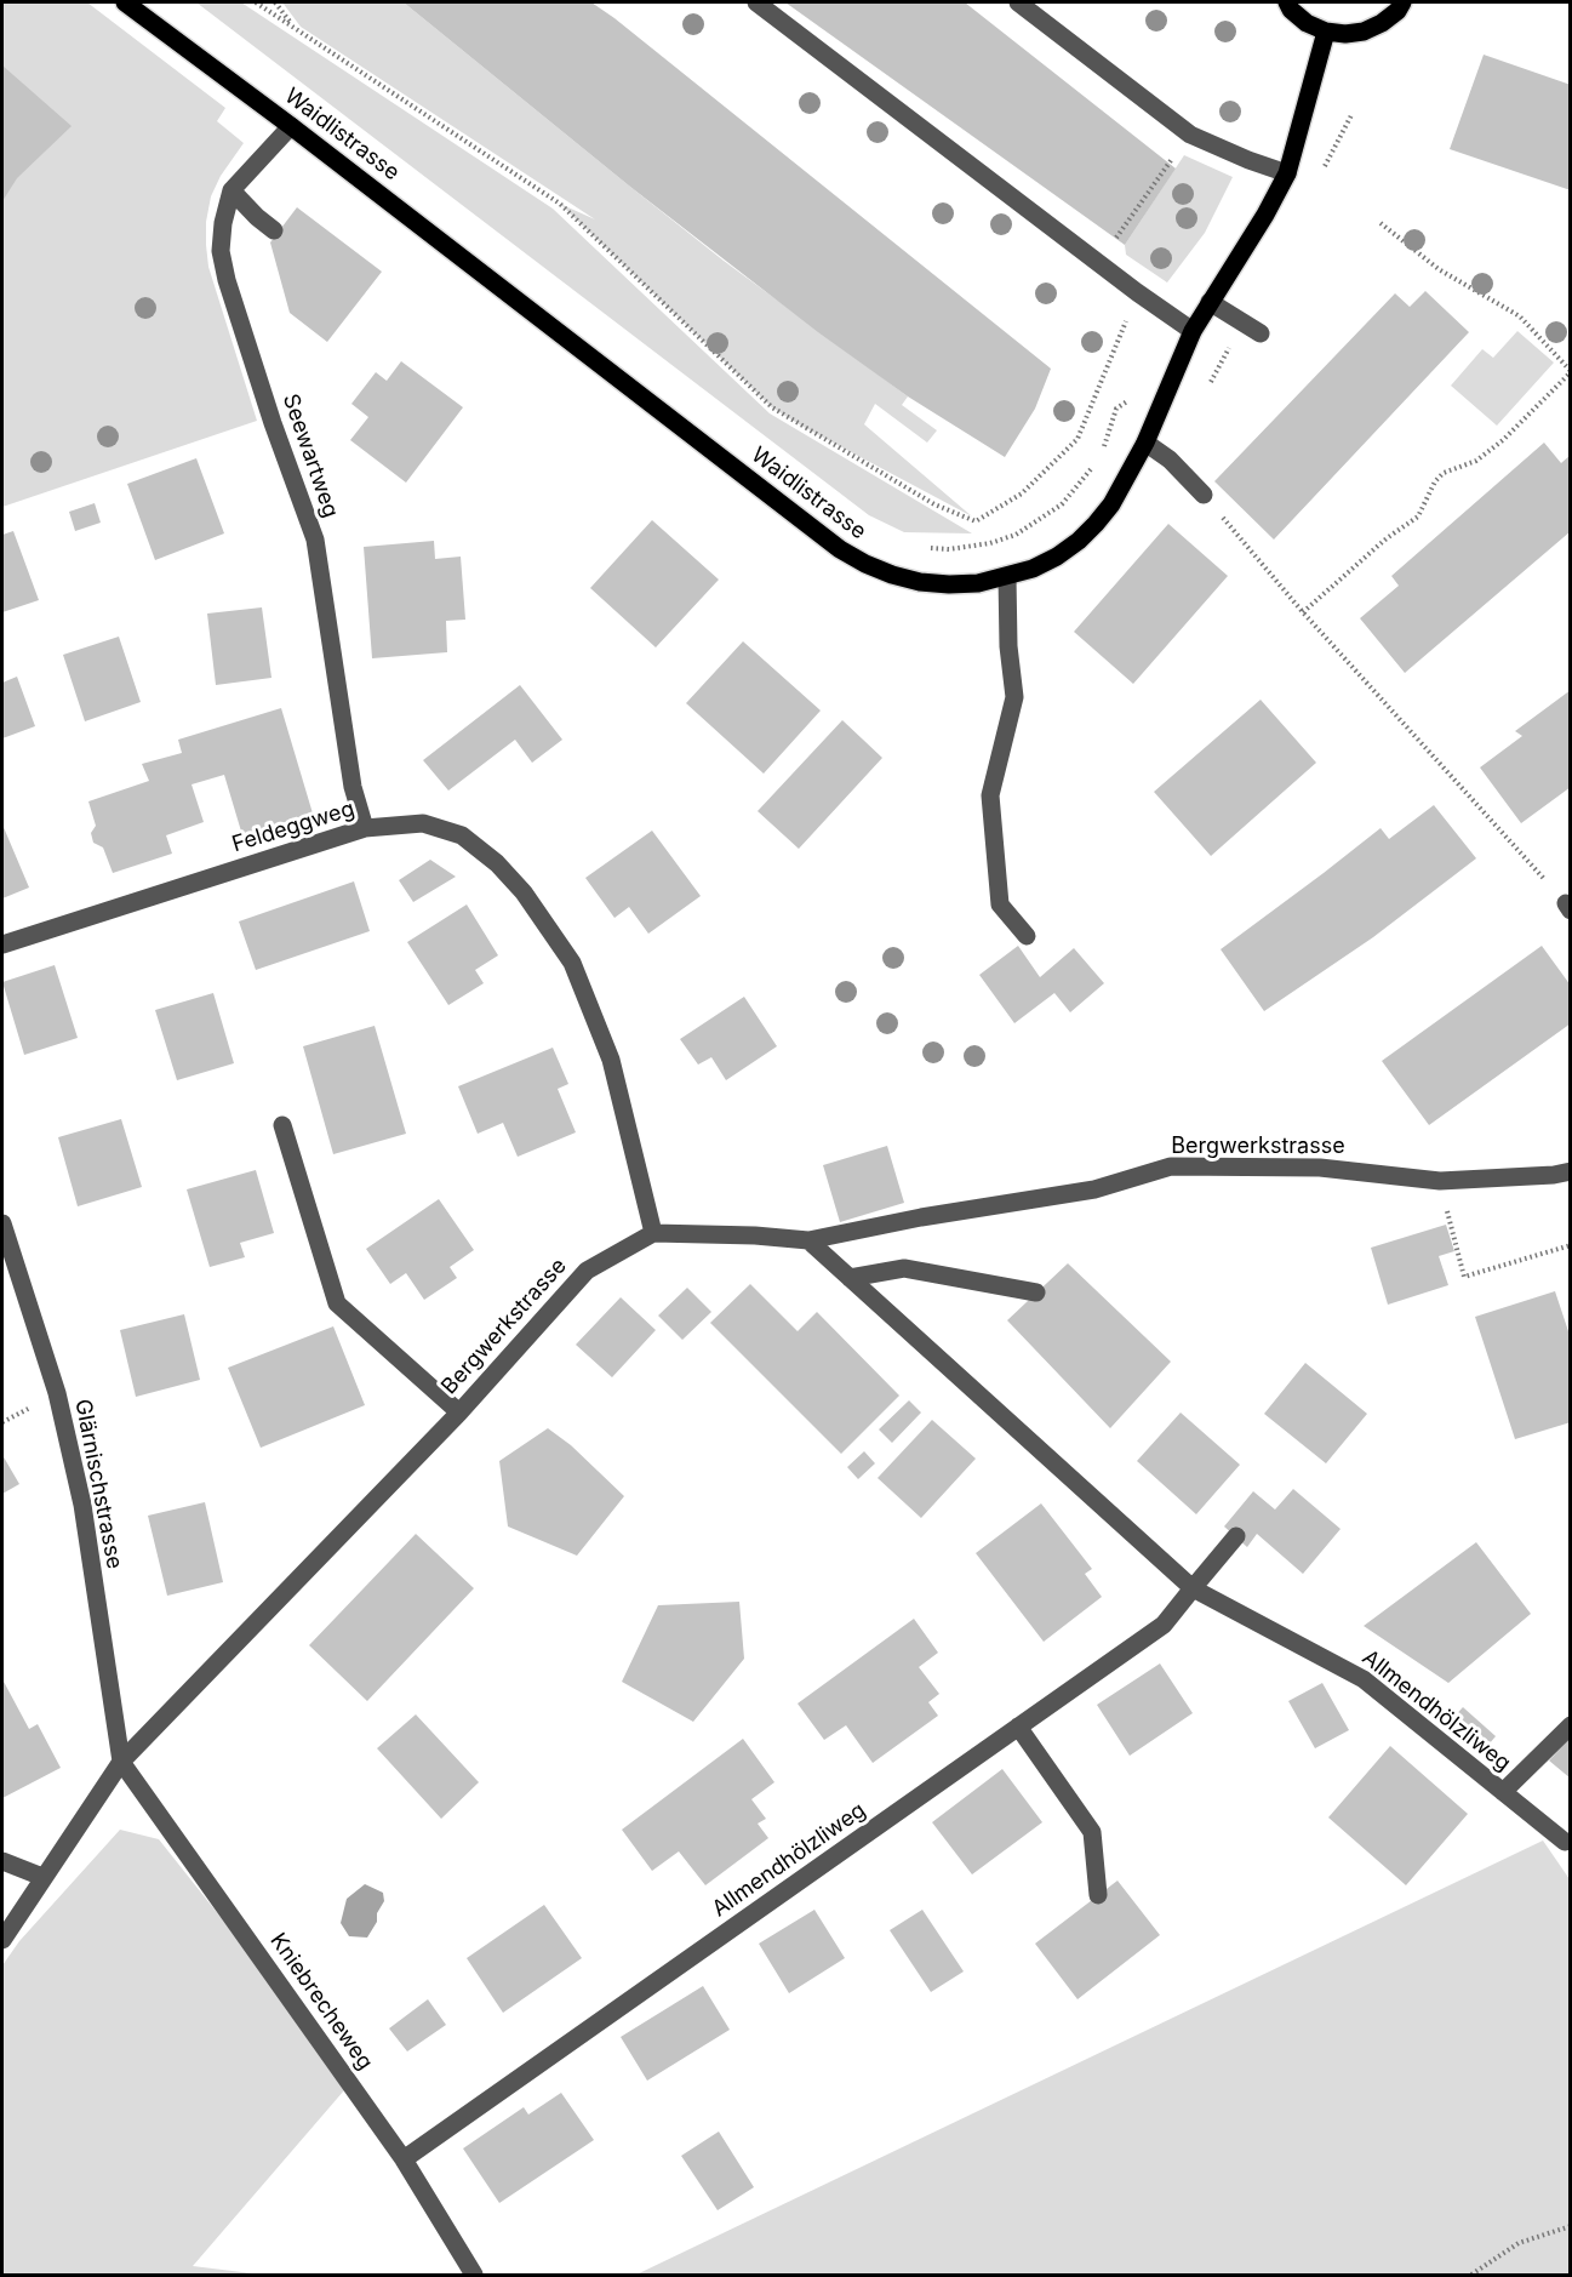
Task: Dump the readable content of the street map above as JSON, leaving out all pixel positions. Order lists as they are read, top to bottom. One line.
{"streets":{"main road":["Waidlistrasse"],"street":["Seewartweg","Feldeggweg","Bergwerkstrasse","Glärnischstrasse","Allmendhölzliweg","Kniebrecheweg"]},"crossings":[["Waidlistrasse","Seewartweg"],["Seewartweg","Feldeggweg"],["Feldeggweg","Bergwerkstrasse"],["Bergwerkstrasse","Glärnischstrasse"],["Bergwerkstrasse","Allmendhölzliweg"],["Bergwerkstrasse","Kniebrecheweg"],["Glärnischstrasse","Kniebrecheweg"],["Allmendhölzliweg","Kniebrecheweg"]]}
